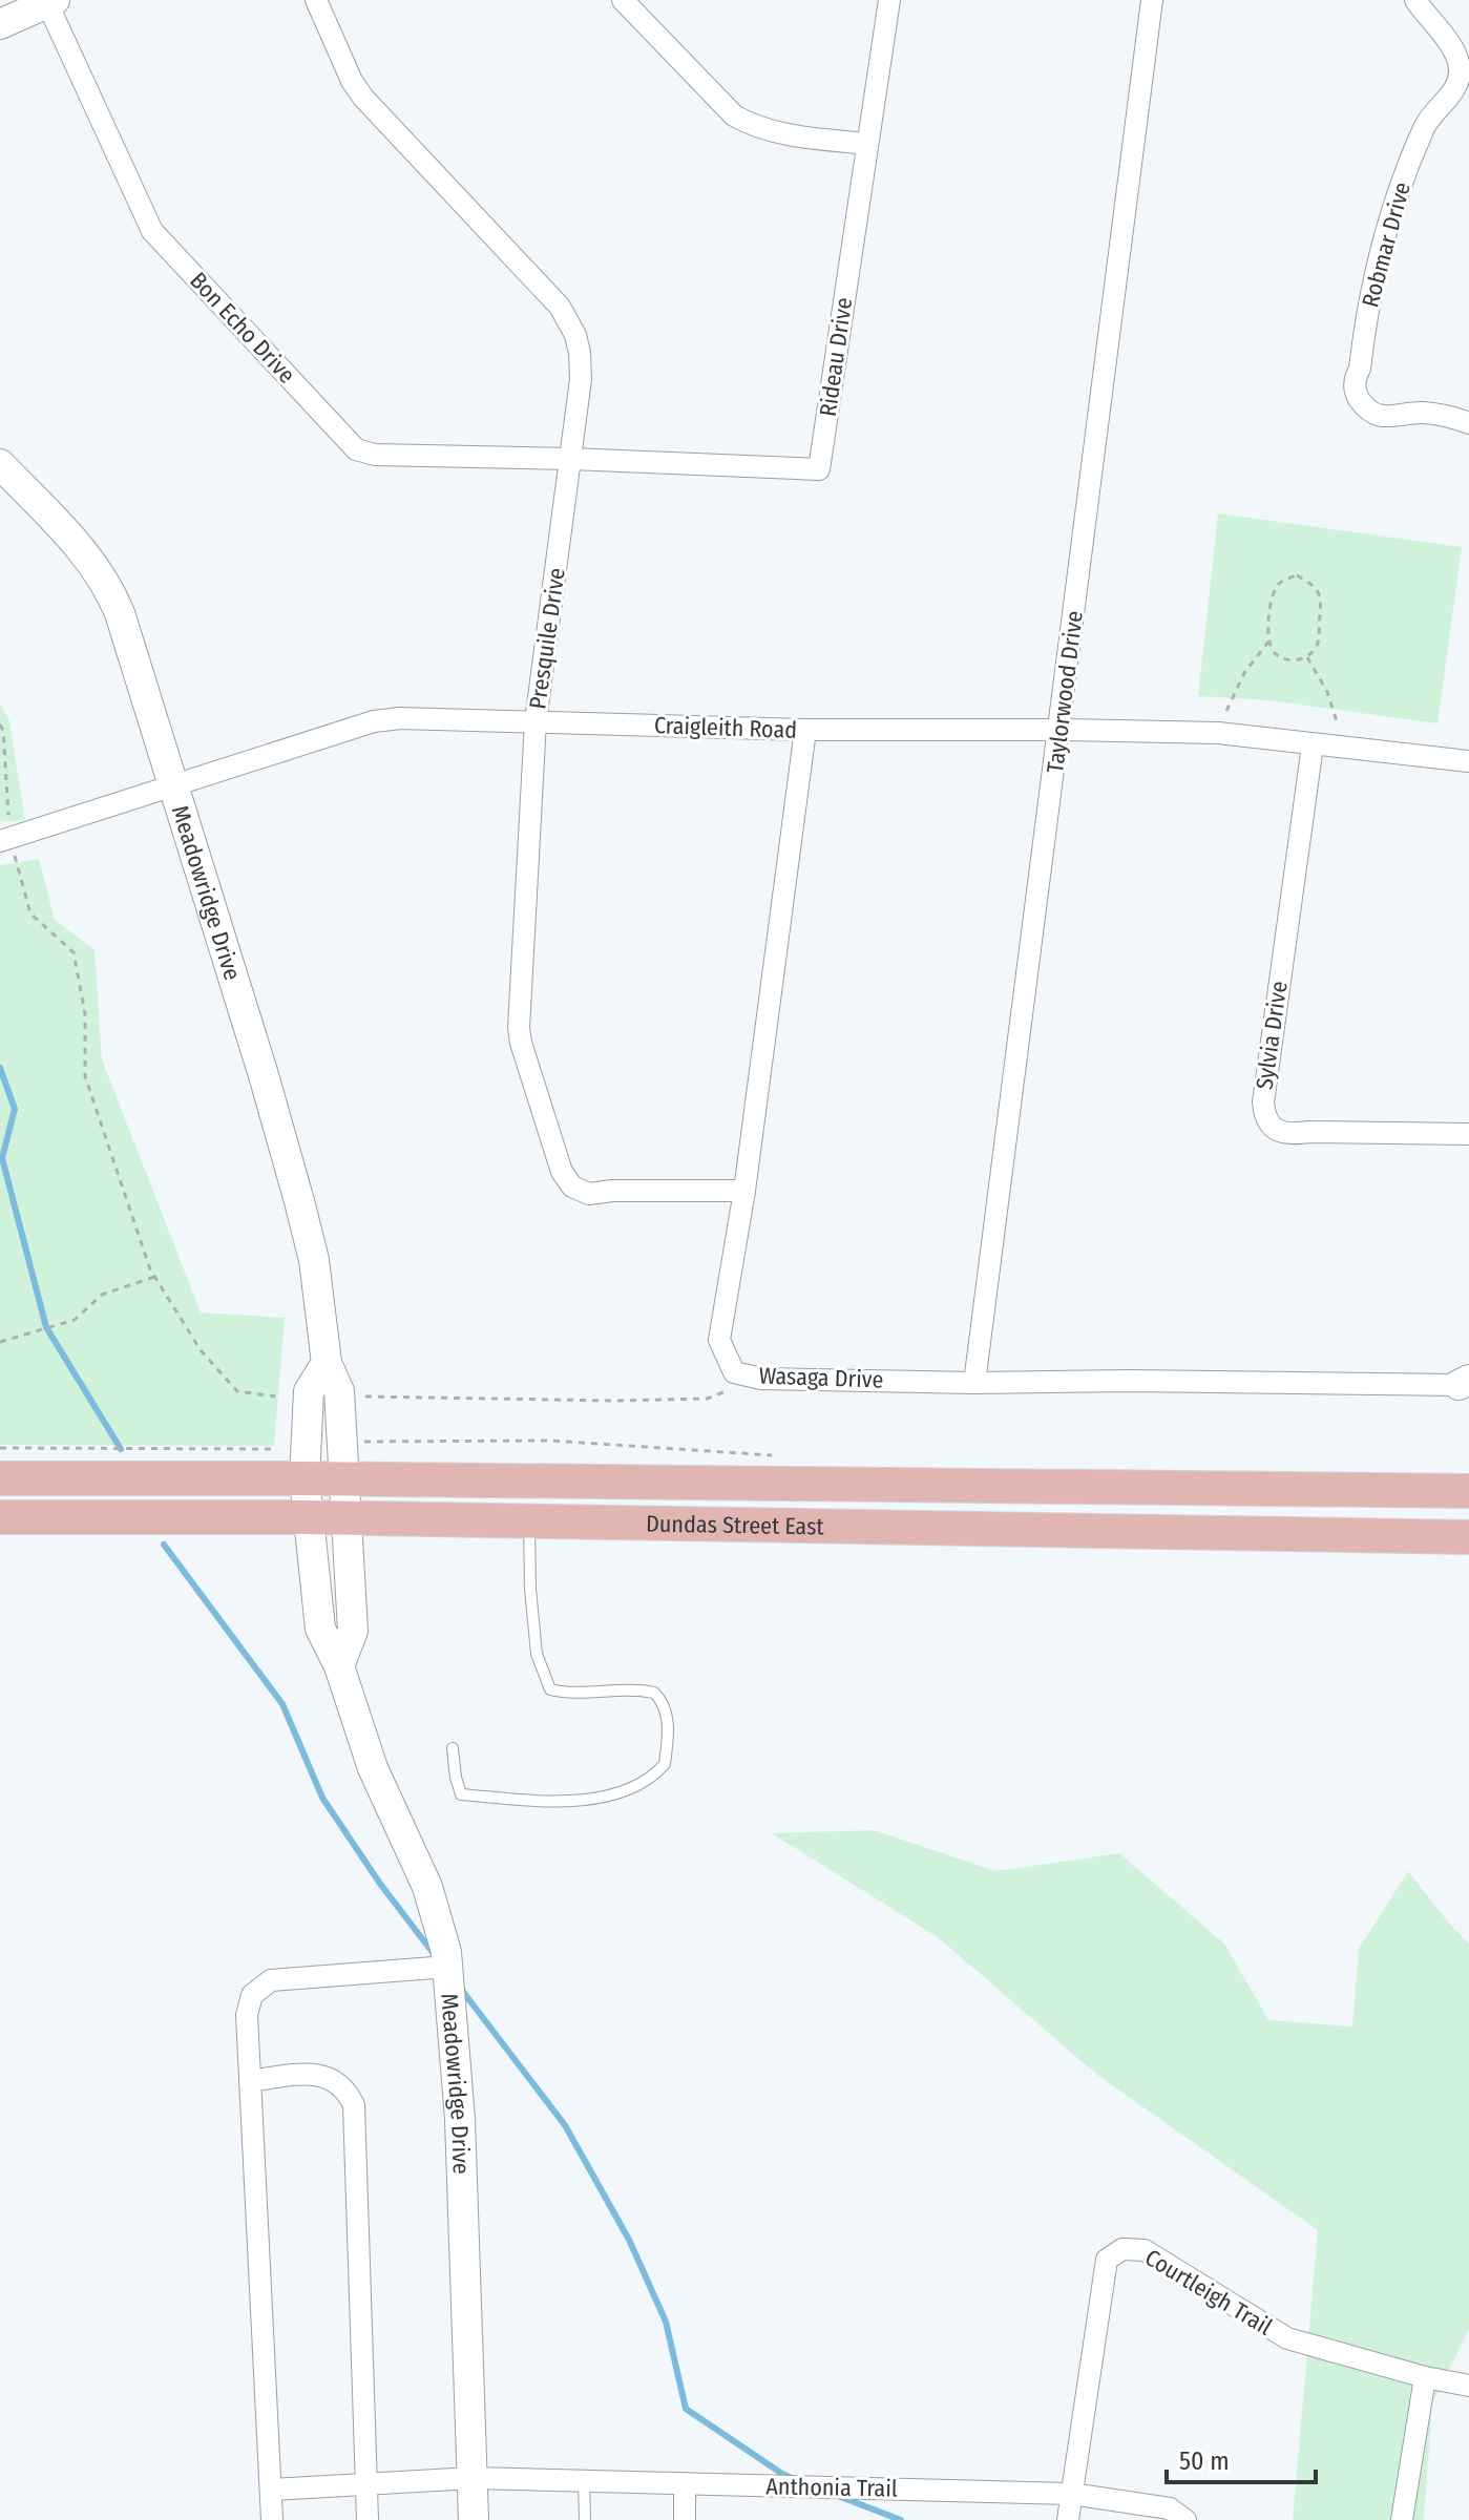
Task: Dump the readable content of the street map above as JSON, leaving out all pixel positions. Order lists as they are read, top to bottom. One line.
{"streets":{"main road":["Dundas Street East"],"street":["Robmar Drive","Bon Echo Drive","Rideau Drive","Presquile Drive","Taylorwood Drive","Craigleith Road","Meadowridge Drive","Sylvia Drive","Wasaga Drive","Courtleigh Trail","Anthonia Trail"]},"crossings":[["Bon Echo Drive","Rideau Drive"],["Bon Echo Drive","Presquile Drive"],["Rideau Drive","Presquile Drive"],["Presquile Drive","Craigleith Road"],["Presquile Drive","Wasaga Drive"],["Taylorwood Drive","Craigleith Road"],["Taylorwood Drive","Wasaga Drive"],["Craigleith Road","Meadowridge Drive"],["Craigleith Road","Sylvia Drive"],["Craigleith Road","Wasaga Drive"],["Meadowridge Drive","Dundas Street East"],["Meadowridge Drive","Anthonia Trail"],["Courtleigh Trail","Anthonia Trail"]],"scale_bar":"50 m"}
